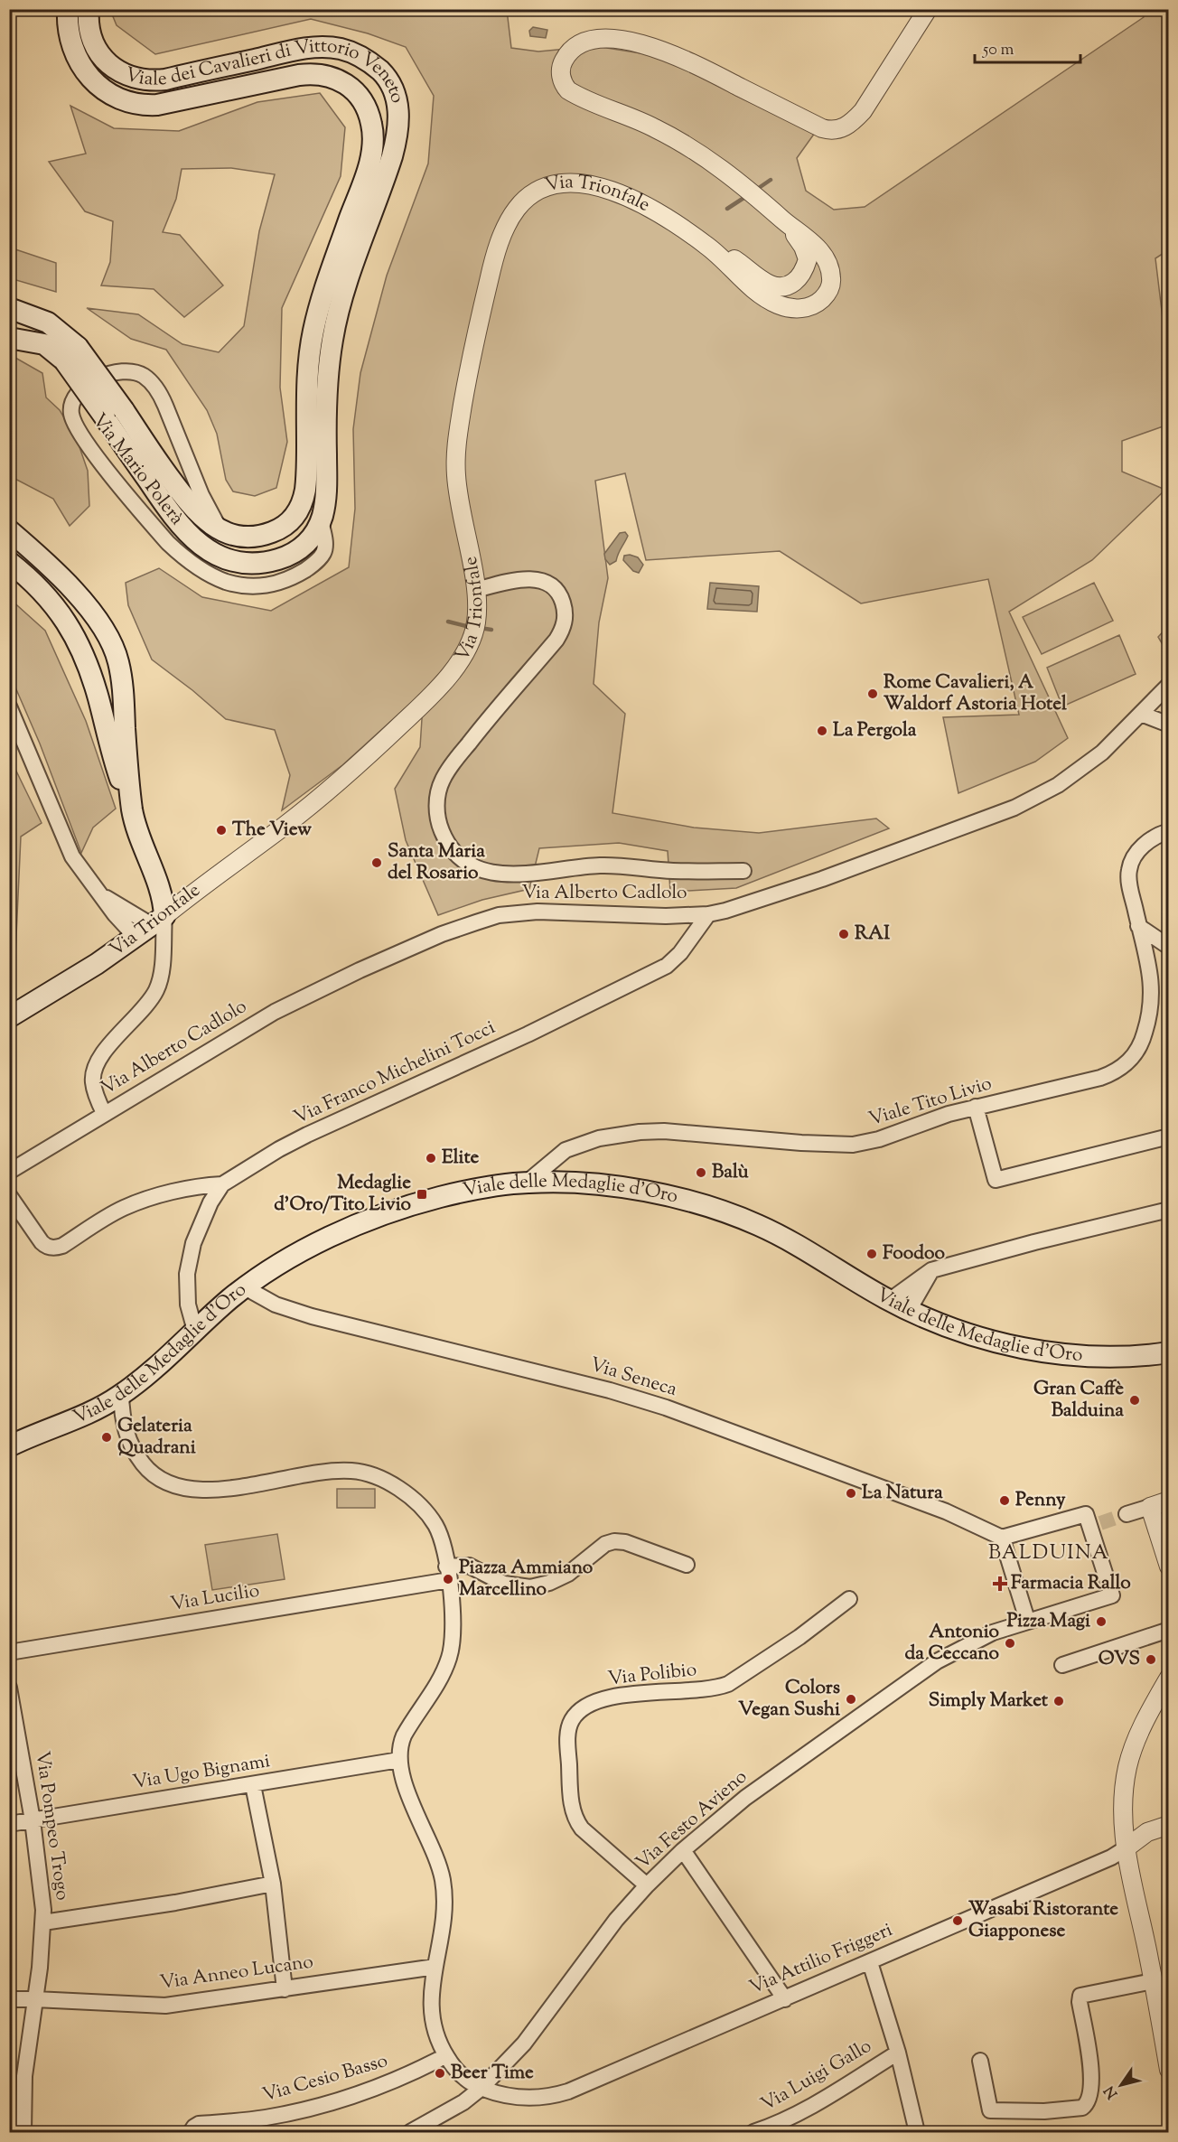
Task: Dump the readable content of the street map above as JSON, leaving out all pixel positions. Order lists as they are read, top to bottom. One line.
{"streets":{"main road":["Viale dei Cavalieri di Vittorio Veneto","Via Trionfale","Viale delle Medaglie d'Oro"],"street":["Via Mario Polerà","Via Alberto Cadlolo","Via Franco Michelini Tocci","Viale Tito Livio","Via Seneca","Via Lucilio","Via Polibio","Via Ugo Bignami","Via Festo Avieno","Via Pompeo Trogo","Via Attilio Friggeri","Via Anneo Lucano","Via Luigi Gallo","Via Cesio Basso"]},"crossings":[["Viale dei Cavalieri di Vittorio Veneto","Via Mario Polerà"],["Via Alberto Cadlolo","Via Franco Michelini Tocci"],["Via Franco Michelini Tocci","Viale delle Medaglie d'Oro"],["Viale Tito Livio","Viale delle Medaglie d'Oro"],["Viale delle Medaglie d'Oro","Via Seneca"],["Via Seneca","Via Festo Avieno"],["Via Polibio","Via Festo Avieno"],["Via Ugo Bignami","Via Pompeo Trogo"],["Via Ugo Bignami","Via Attilio Friggeri"],["Via Festo Avieno","Via Attilio Friggeri"],["Via Pompeo Trogo","Via Anneo Lucano"],["Via Attilio Friggeri","Via Anneo Lucano"]],"districts":["BALDUINA"],"places":{"other":["Rome Cavalieri, A Waldorf Astoria Hotel","La Pergola","The View","Santa Maria del Rosario","RAI","Elite","Balù","Foodoo","Gran Caffè Balduina","Gelateria Quadrani","La Natura","Penny","Piazza Ammiano Marcellino","Pizza Magi","Antonio da Ceccano","OVS","Colors Vegan Sushi","Simply Market","Wasabi Ristorante Giapponese","Beer Time"],"transit":["Medaglie d'Oro/Tito Livio"],"health":["Farmacia Rallo"]},"scale_bar":"50 m","north":"bottom left"}
